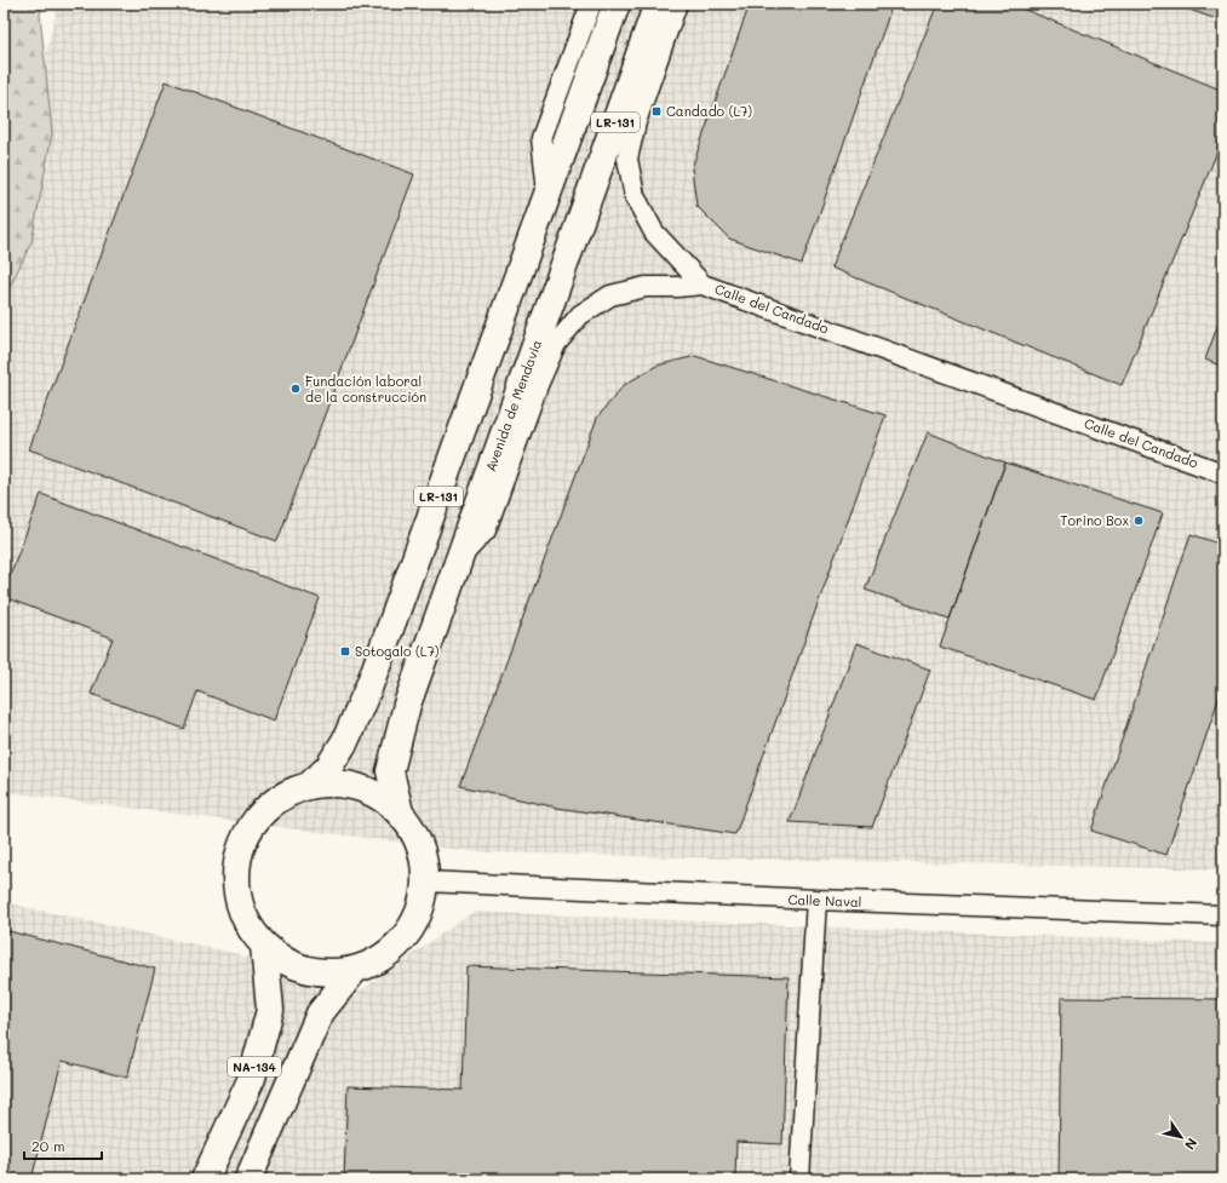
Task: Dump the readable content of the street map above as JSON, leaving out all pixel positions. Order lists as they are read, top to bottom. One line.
{"streets":{"main road":["LR-131","Avenida de Mendavia","NA-134"],"street":["Calle del Candado","Calle Naval"]},"crossings":[["Calle del Candado","Avenida de Mendavia"]],"places":{"transit":["Candado (L7)","Sotogalo (L7)"],"other":["Fundación laboral de la construcción","Torino Box"]},"scale_bar":"20 m","north":"bottom right"}
